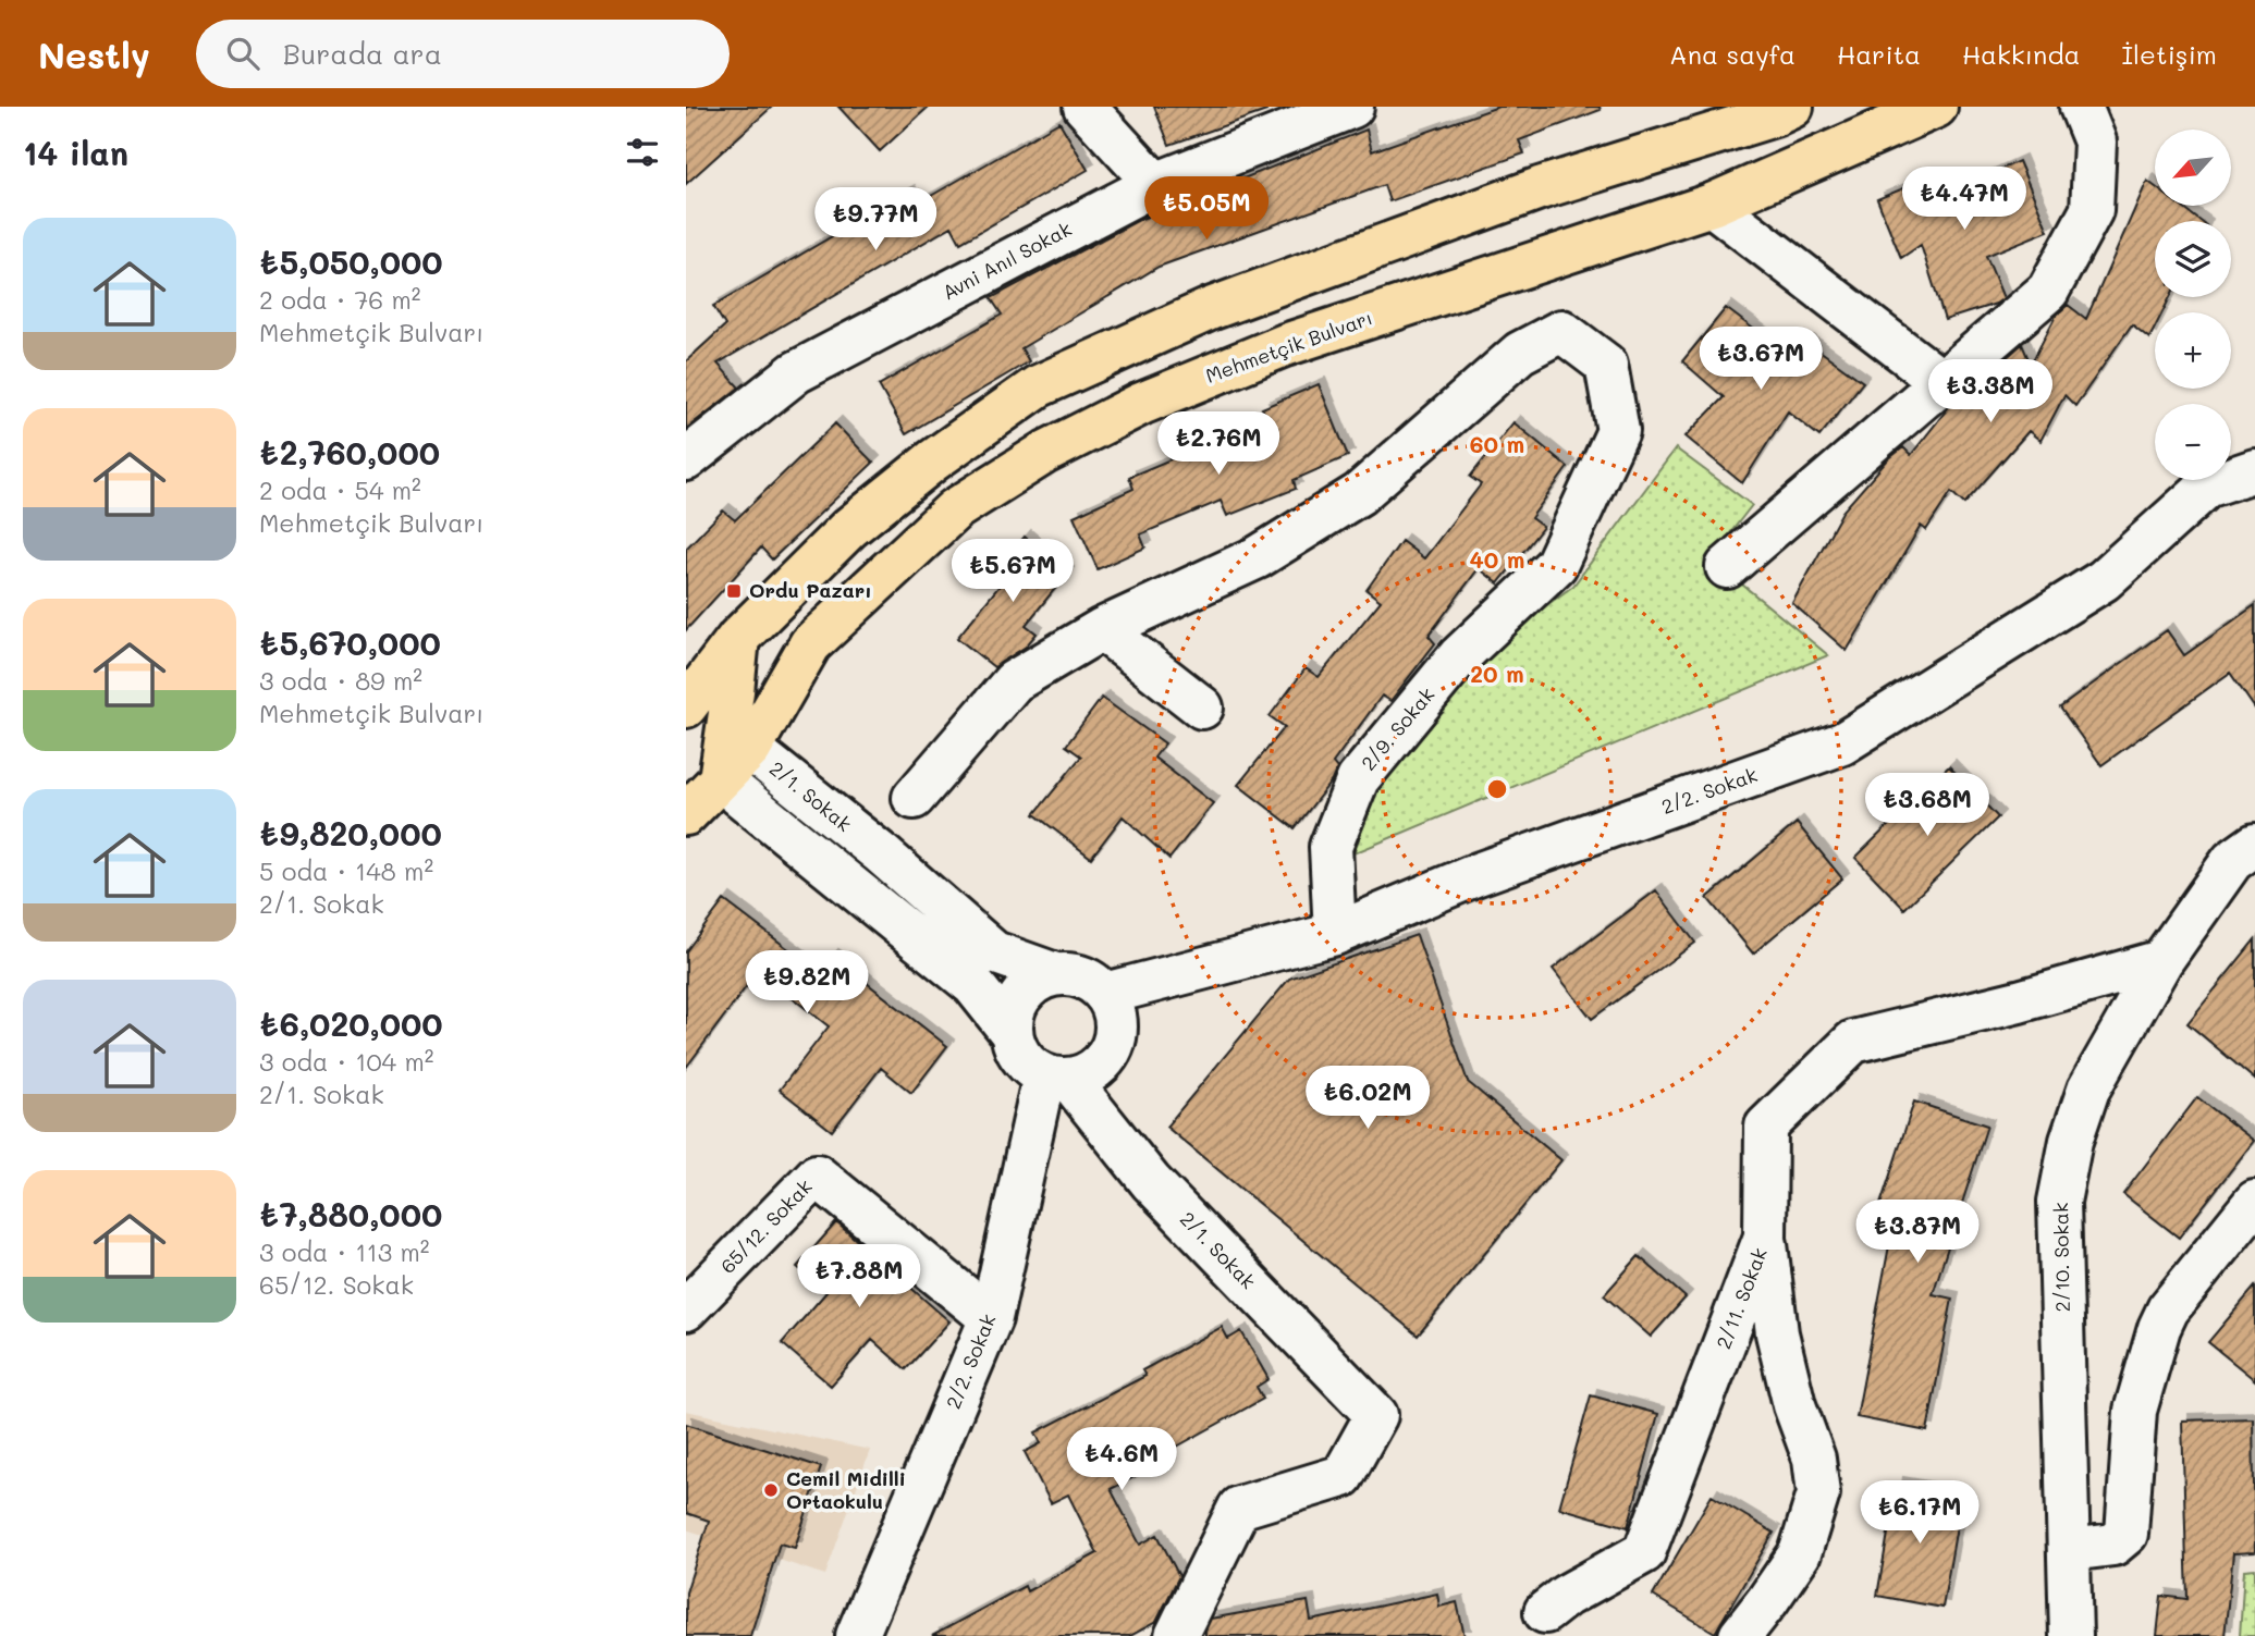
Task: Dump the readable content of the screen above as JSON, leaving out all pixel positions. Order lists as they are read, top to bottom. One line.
{"streets":{"main road":["Mehmetçik Bulvarı"],"street":["Avni Anıl Sokak","2/9. Sokak","2/2. Sokak","2/1. Sokak","65/12. Sokak","2/10. Sokak","2/11. Sokak"]},"crossings":[["Mehmetçik Bulvarı","2/1. Sokak"],["2/9. Sokak","2/2. Sokak"],["2/2. Sokak","2/1. Sokak"],["2/2. Sokak","65/12. Sokak"],["2/10. Sokak","2/11. Sokak"]],"places":{"transit":["Ordu Pazarı"],"other":["Cemil Midilli Ortaokulu"]},"north":"bottom left","page":{"header":"Nestly","search":"Burada ara","nav":["Ana sayfa","Harita","Hakkında","İletişim"],"heading":"14 ilan","map_buttons":["+","−"],"price":["₺4.47M","₺5.05M","₺9.77M","₺3.67M","₺3.38M","₺2.76M","₺5.67M","₺3.68M","₺9.82M","₺6.02M","₺3.87M","₺7.88M","₺4.6M","₺6.17M"],"list":[{"name":"₺5,050,000","note":"2 oda · 76 m² · Mehmetçik Bulvarı"},{"name":"₺2,760,000","note":"2 oda · 54 m² · Mehmetçik Bulvarı"},{"name":"₺5,670,000","note":"3 oda · 89 m² · Mehmetçik Bulvarı"},{"name":"₺9,820,000","note":"5 oda · 148 m² · 2/1. Sokak"},{"name":"₺6,020,000","note":"3 oda · 104 m² · 2/1. Sokak"},{"name":"₺7,880,000","note":"3 oda · 113 m² · 65/12. Sokak"}]},"rings":["60 m","40 m","20 m"]}
